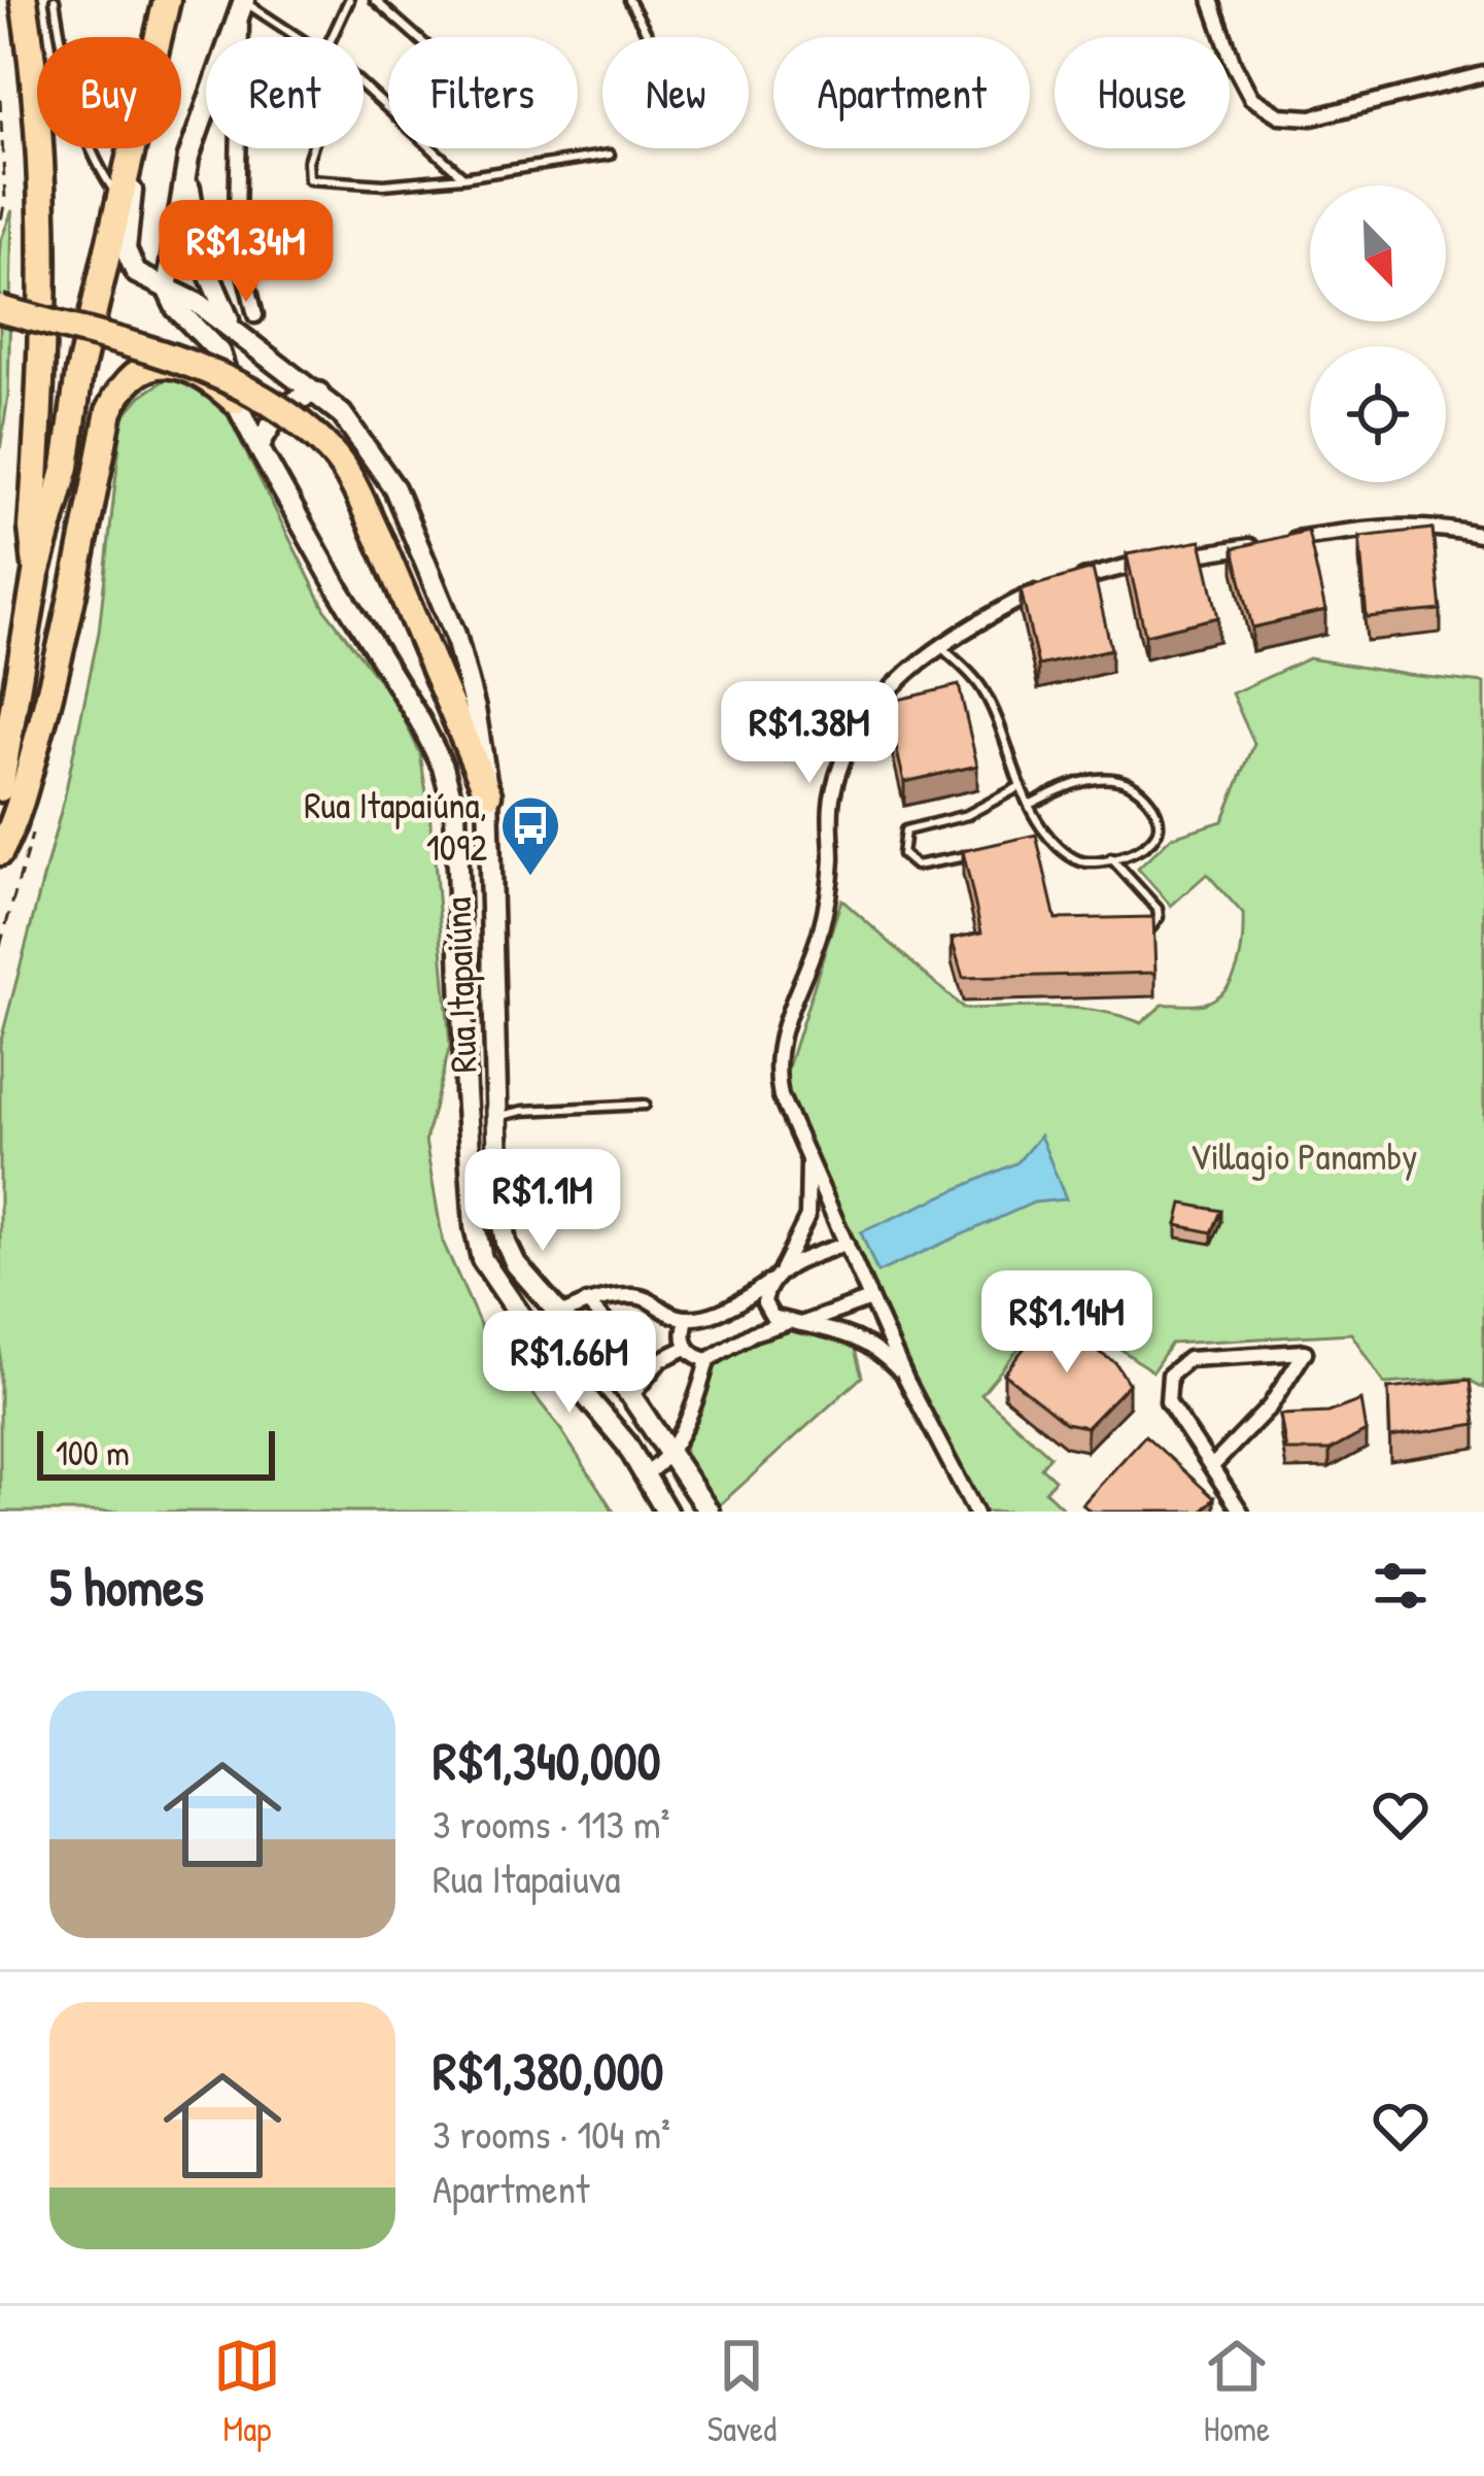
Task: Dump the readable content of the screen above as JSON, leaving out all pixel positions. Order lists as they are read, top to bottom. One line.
{"streets":{"main road":["Rua Itapaiúna"]},"parks":["Villagio Panamby"],"places":{"bus stop":["Rua Itapaiúna, 1092"]},"scale_bar":"100 m","north":"bottom right","page":{"chip":["Buy","Rent","Filters","New","Apartment","House"],"price":["R$1.34M","R$1.38M","R$1.1M","R$1.14M","R$1.66M"],"scale":"100 m","heading":"5 homes","list":[{"name":"R$1,340,000","note":"3 rooms · 113 m² · Rua Itapaiuva"},{"name":"R$1,380,000","note":"3 rooms · 104 m² · Apartment"}],"tabs":["Map","Saved","Home"]}}
